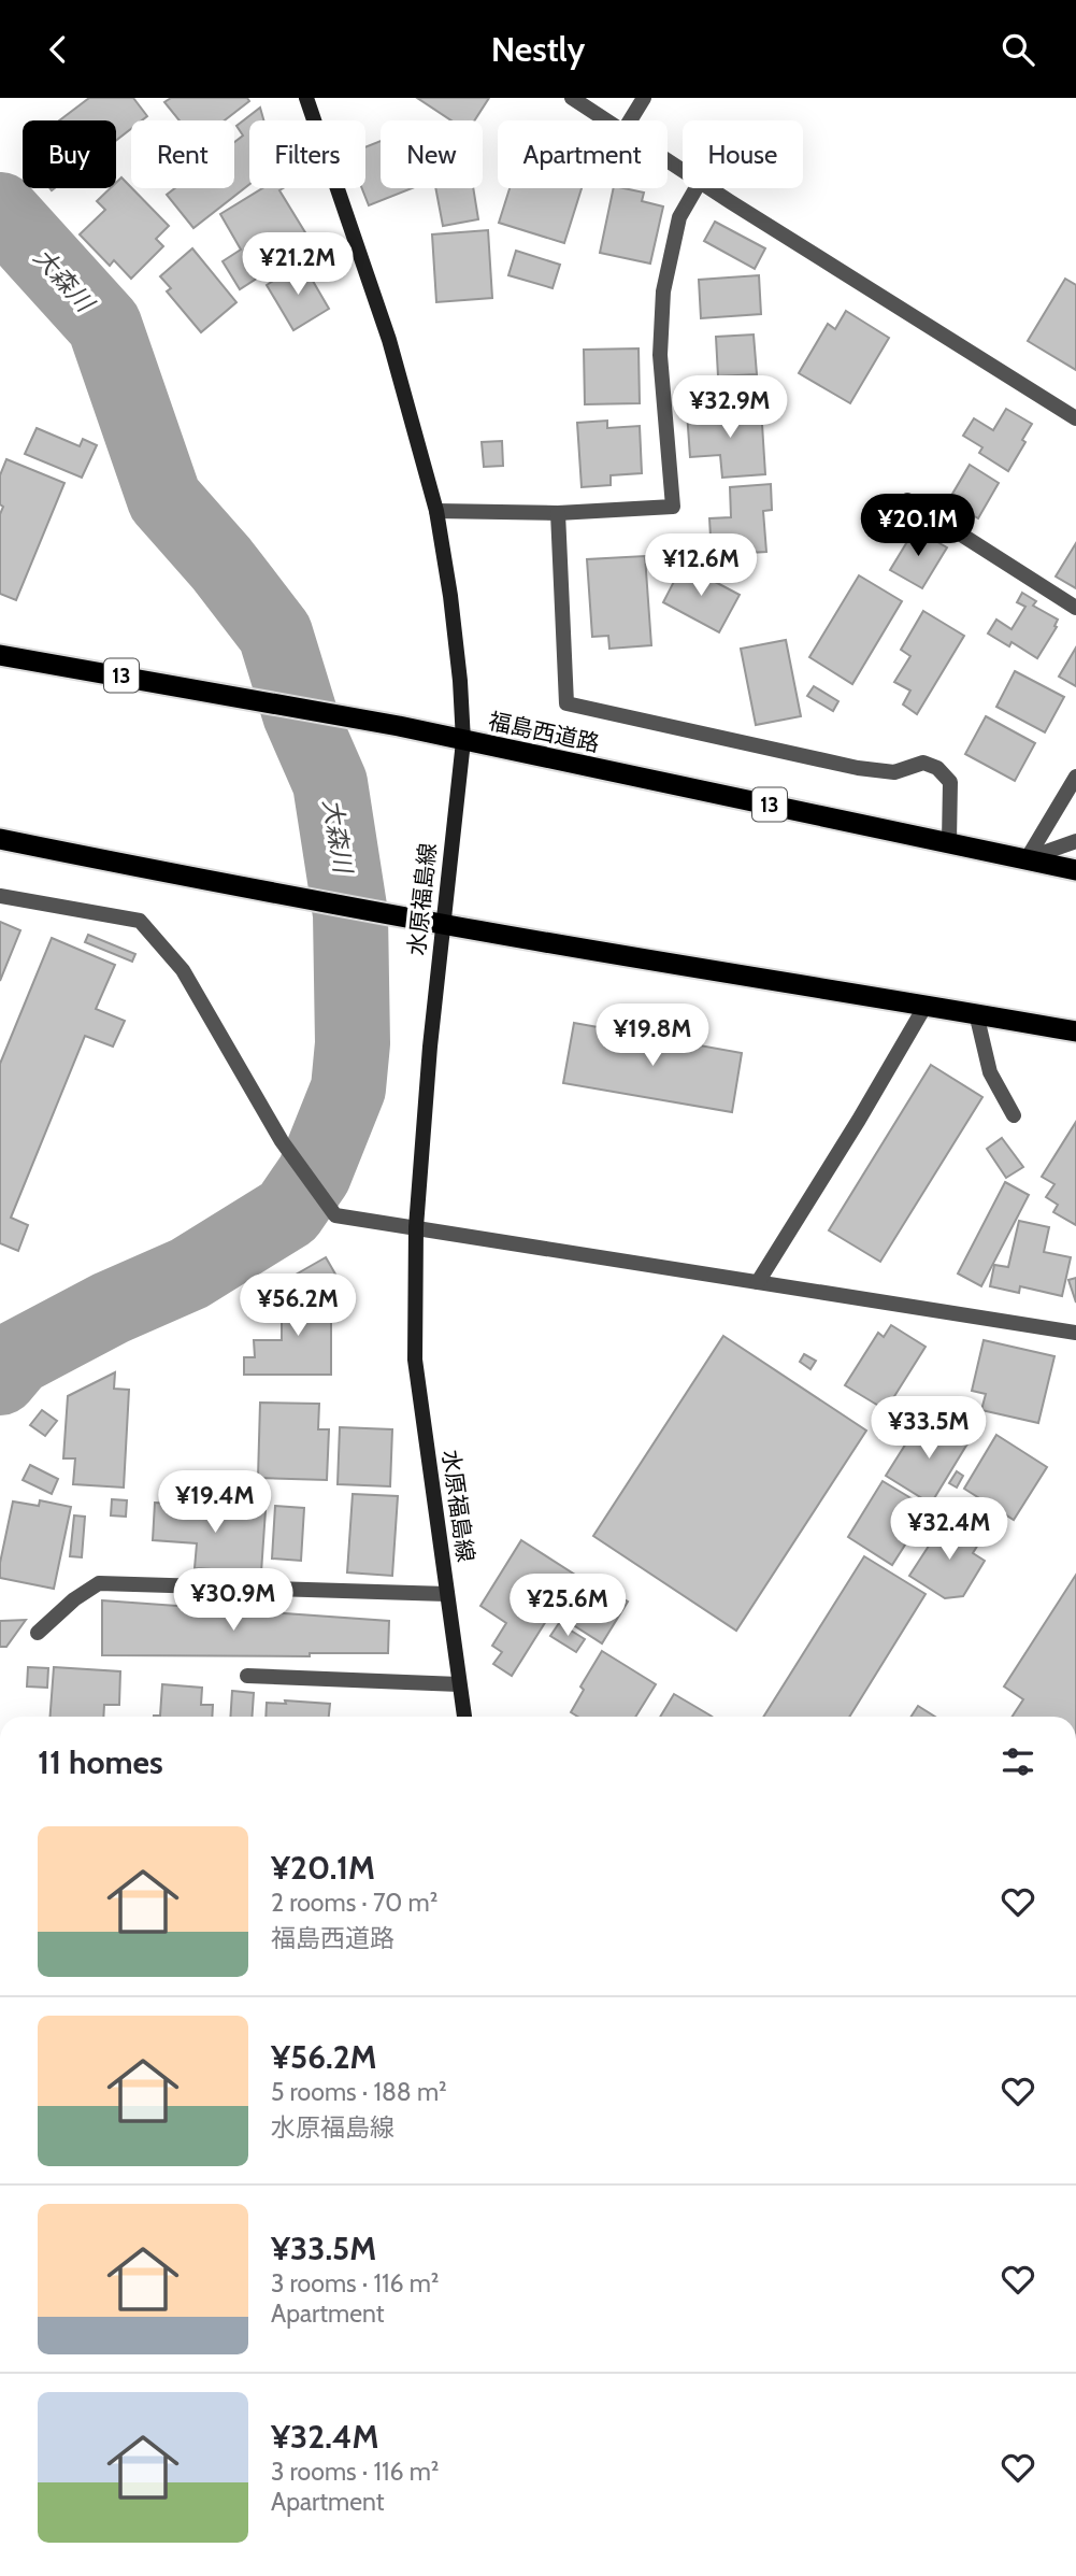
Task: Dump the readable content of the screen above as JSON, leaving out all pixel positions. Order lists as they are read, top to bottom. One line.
{"streets":{"highway":["13","福島西道路"],"main road":["水原福島線"]},"crossings":[["福島西道路","水原福島線"]],"water":["大森川"],"page":{"header":"Nestly","chip":["Buy","Rent","Filters","New","Apartment","House"],"price":["¥21.2M","¥32.9M","¥20.1M","¥12.6M","¥19.8M","¥56.2M","¥33.5M","¥19.4M","¥32.4M","¥30.9M","¥25.6M"],"heading":"11 homes","list":[{"name":"¥20.1M","note":"2 rooms · 70 m² · 福島西道路"},{"name":"¥56.2M","note":"5 rooms · 188 m² · 水原福島線"},{"name":"¥33.5M","note":"3 rooms · 116 m² · Apartment"},{"name":"¥32.4M","note":"3 rooms · 116 m² · Apartment"}]}}
